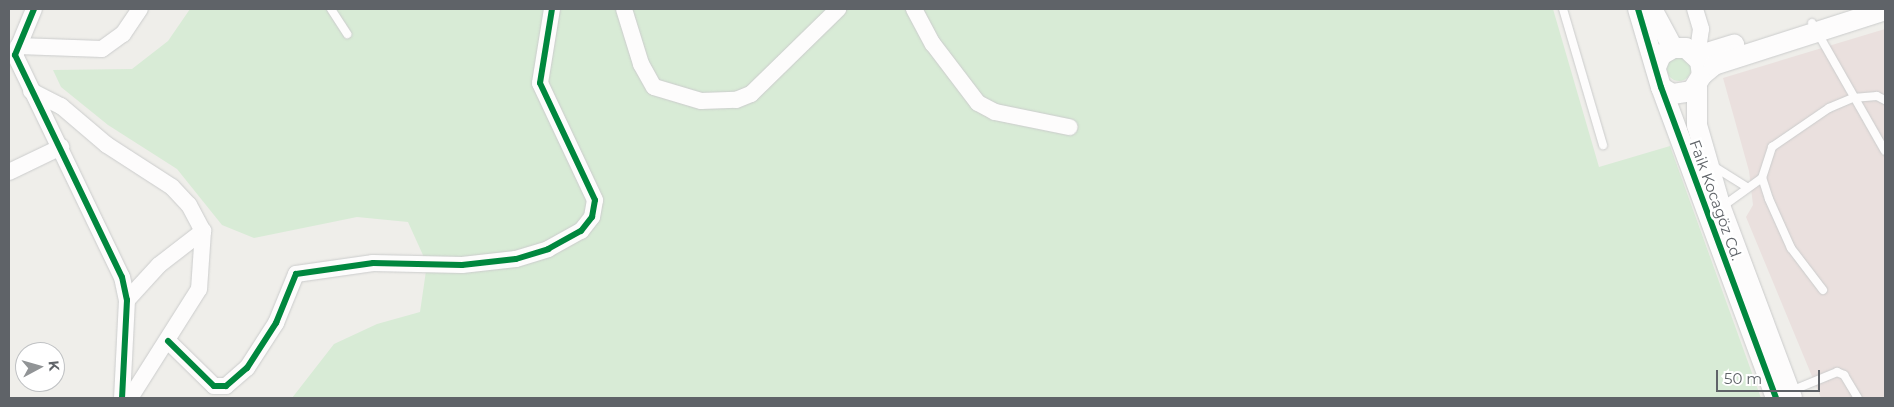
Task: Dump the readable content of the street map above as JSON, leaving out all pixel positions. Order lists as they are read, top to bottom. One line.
{"streets":{"street":["Faik Kocagöz Cd."]},"scale_bar":"50 m","north":"right"}
